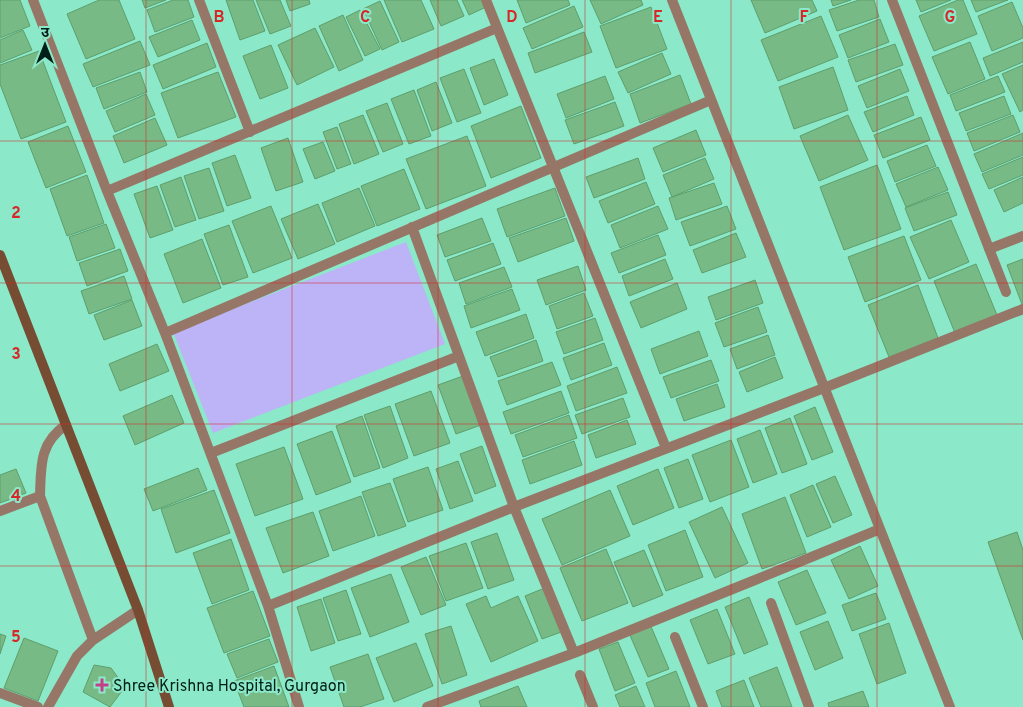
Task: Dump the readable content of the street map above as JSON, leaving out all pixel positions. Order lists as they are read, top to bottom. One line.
{"places":{"health":["Shree Krishna Hospital, Gurgaon"]},"north":"top","grid":{"columns":["B","C","D","E","F","G"],"rows":["2","3","4","5"]}}
